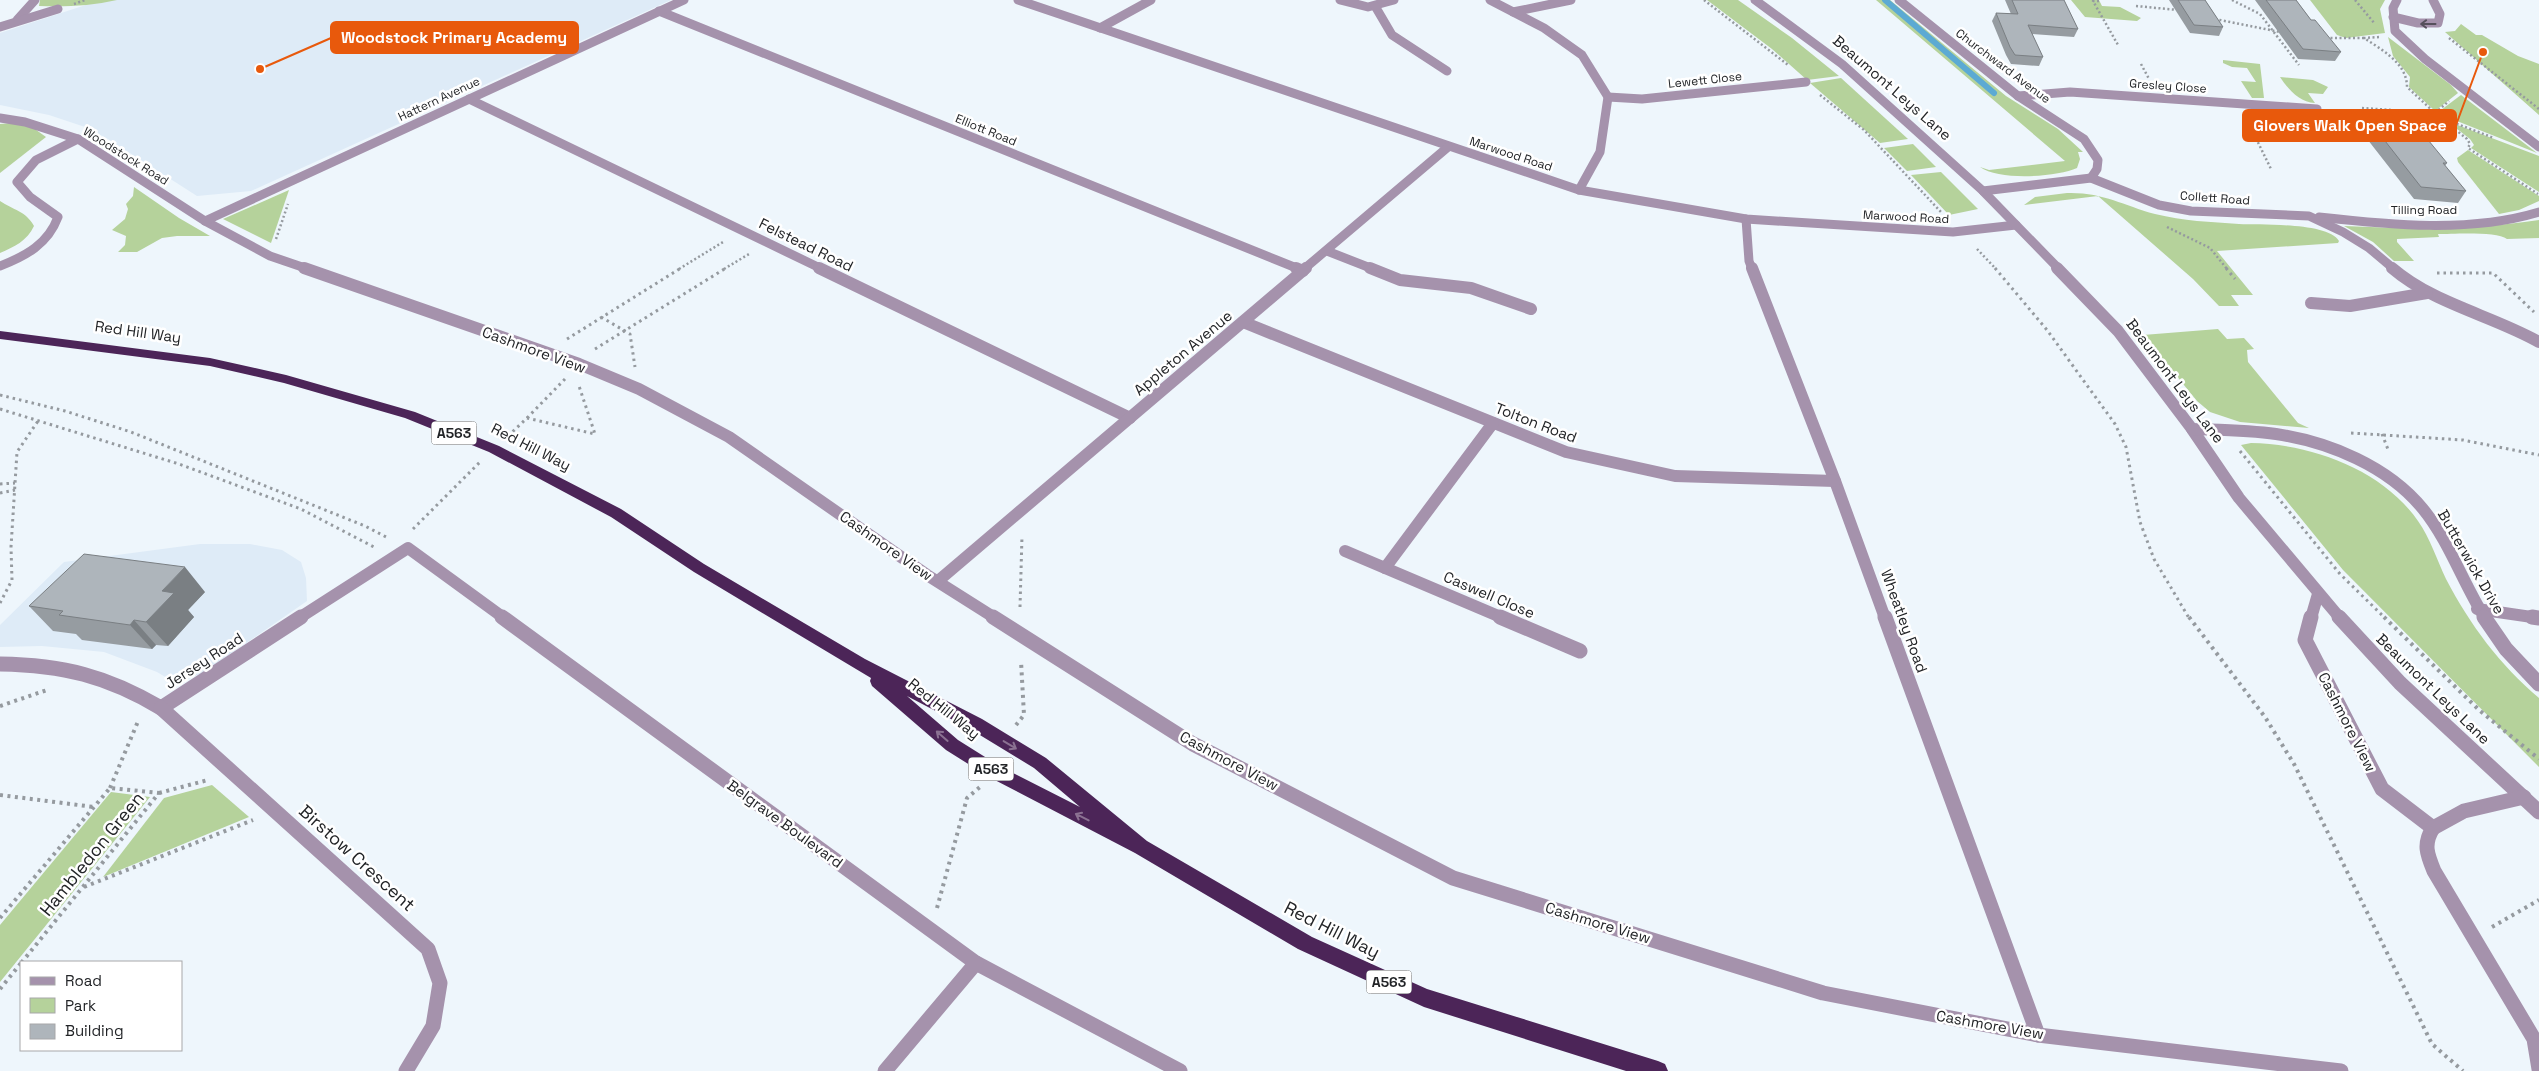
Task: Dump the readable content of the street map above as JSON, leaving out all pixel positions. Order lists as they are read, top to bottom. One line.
{"streets":{"highway":["Red Hill Way","A563"],"street":["Churchward Avenue","Lewett Close","Gresley Close","Beaumont Leys Lane","Hattern Avenue","Elliott Road","Marwood Road","Woodstock Road","Collett Road","Tilling Road","Felstead Road","Cashmore View","Appleton Avenue","Tolton Road","Butterwick Drive","Caswell Close","Wheatley Road","Jersey Road","Belgrave Boulevard","Birstow Crescent"],"path":["Hambledon Green"]},"crossings":[["Churchward Avenue","Gresley Close"],["Churchward Avenue","Collett Road"],["Beaumont Leys Lane","Marwood Road"],["Beaumont Leys Lane","Collett Road"],["Beaumont Leys Lane","Cashmore View"],["Beaumont Leys Lane","Butterwick Drive"],["Hattern Avenue","Elliott Road"],["Hattern Avenue","Woodstock Road"],["Hattern Avenue","Felstead Road"],["Hattern Avenue","Cashmore View"],["Elliott Road","Appleton Avenue"],["Marwood Road","Appleton Avenue"],["Marwood Road","Wheatley Road"],["Woodstock Road","Cashmore View"],["Collett Road","Tilling Road"],["Felstead Road","Appleton Avenue"],["Cashmore View","Appleton Avenue"],["Cashmore View","Wheatley Road"],["Appleton Avenue","Tolton Road"],["Tolton Road","Wheatley Road"],["Jersey Road","Belgrave Boulevard"],["Jersey Road","Birstow Crescent"]],"places":["Glovers Walk Open Space","Woodstock Primary Academy"],"legend":["Road","Park","Building"]}
